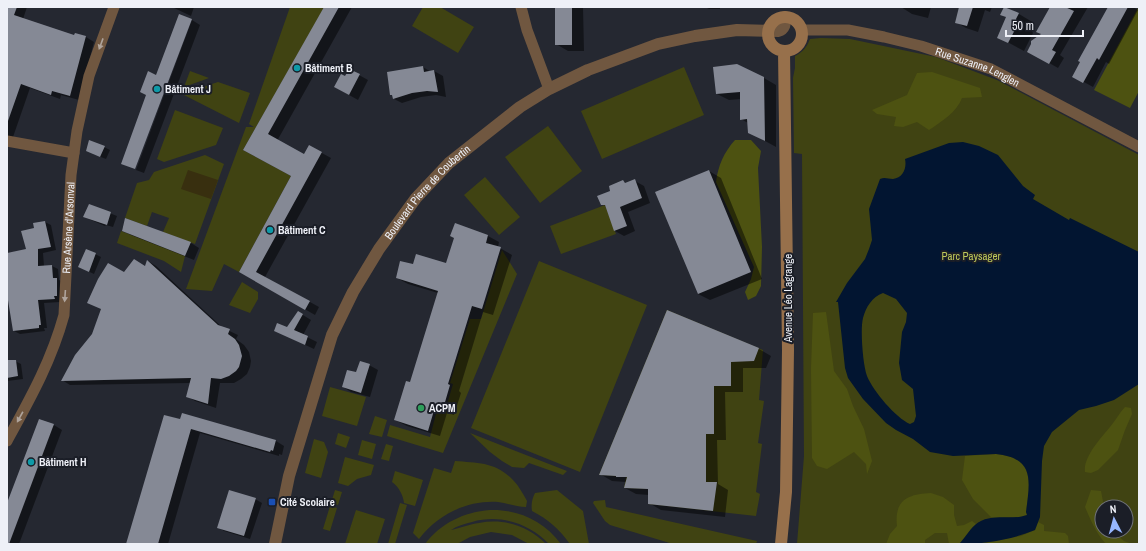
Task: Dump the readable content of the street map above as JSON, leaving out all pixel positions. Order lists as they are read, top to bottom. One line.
{"streets":{"main road":["Avenue Léo Lagrange"],"street":["Rue Suzanne Lenglen","Boulevard Pierre de Coubertin","Rue Arsène d'Arsonval"]},"crossings":[["Rue Suzanne Lenglen","Boulevard Pierre de Coubertin"],["Rue Suzanne Lenglen","Avenue Léo Lagrange"],["Boulevard Pierre de Coubertin","Avenue Léo Lagrange"]],"one_way":["Rue Arsène d'Arsonval"],"parks":["Parc Paysager"],"places":{"other":["Bâtiment B","Bâtiment J","Bâtiment C","ACPM","Bâtiment H"],"transit":["Cité Scolaire"]},"scale_bar":"50 m","north":"top"}
